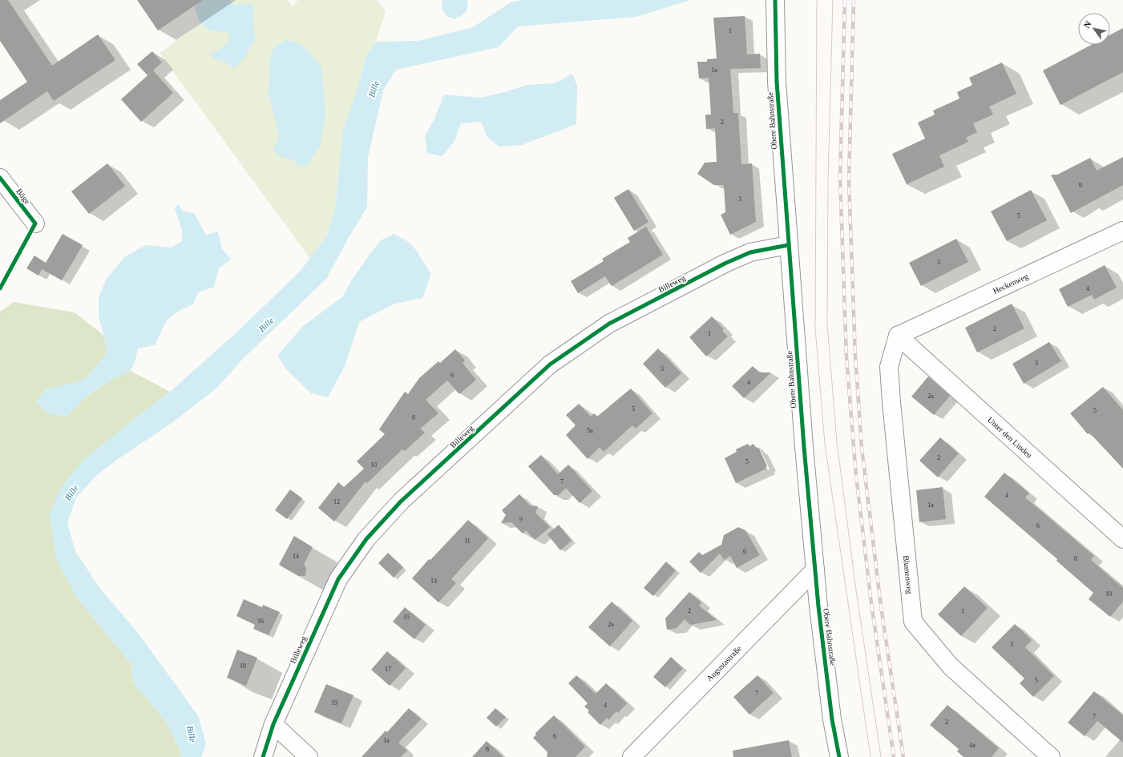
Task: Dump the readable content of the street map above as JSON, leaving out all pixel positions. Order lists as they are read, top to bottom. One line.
{"streets":{"street":["Obere Bahnstraße","Böge","Heckenweg","Billeweg","Unter den Linden","Blumenweg","Augustastraße"]},"crossings":[["Obere Bahnstraße","Billeweg"],["Obere Bahnstraße","Augustastraße"],["Heckenweg","Unter den Linden"],["Heckenweg","Blumenweg"],["Unter den Linden","Blumenweg"]],"water":["Bille"],"house_numbers":["1","1a","2","9","3","5","3","4","2","1","3","3","6","4","2a","5","5","8","5a","2","5","10","7","4","12","1a","9","6","11","6","14","8","13","10","2","1","15","16","2a","3","18","17","5","7","19","4","7","2","6","1a","4a","8"],"north":"top left"}
